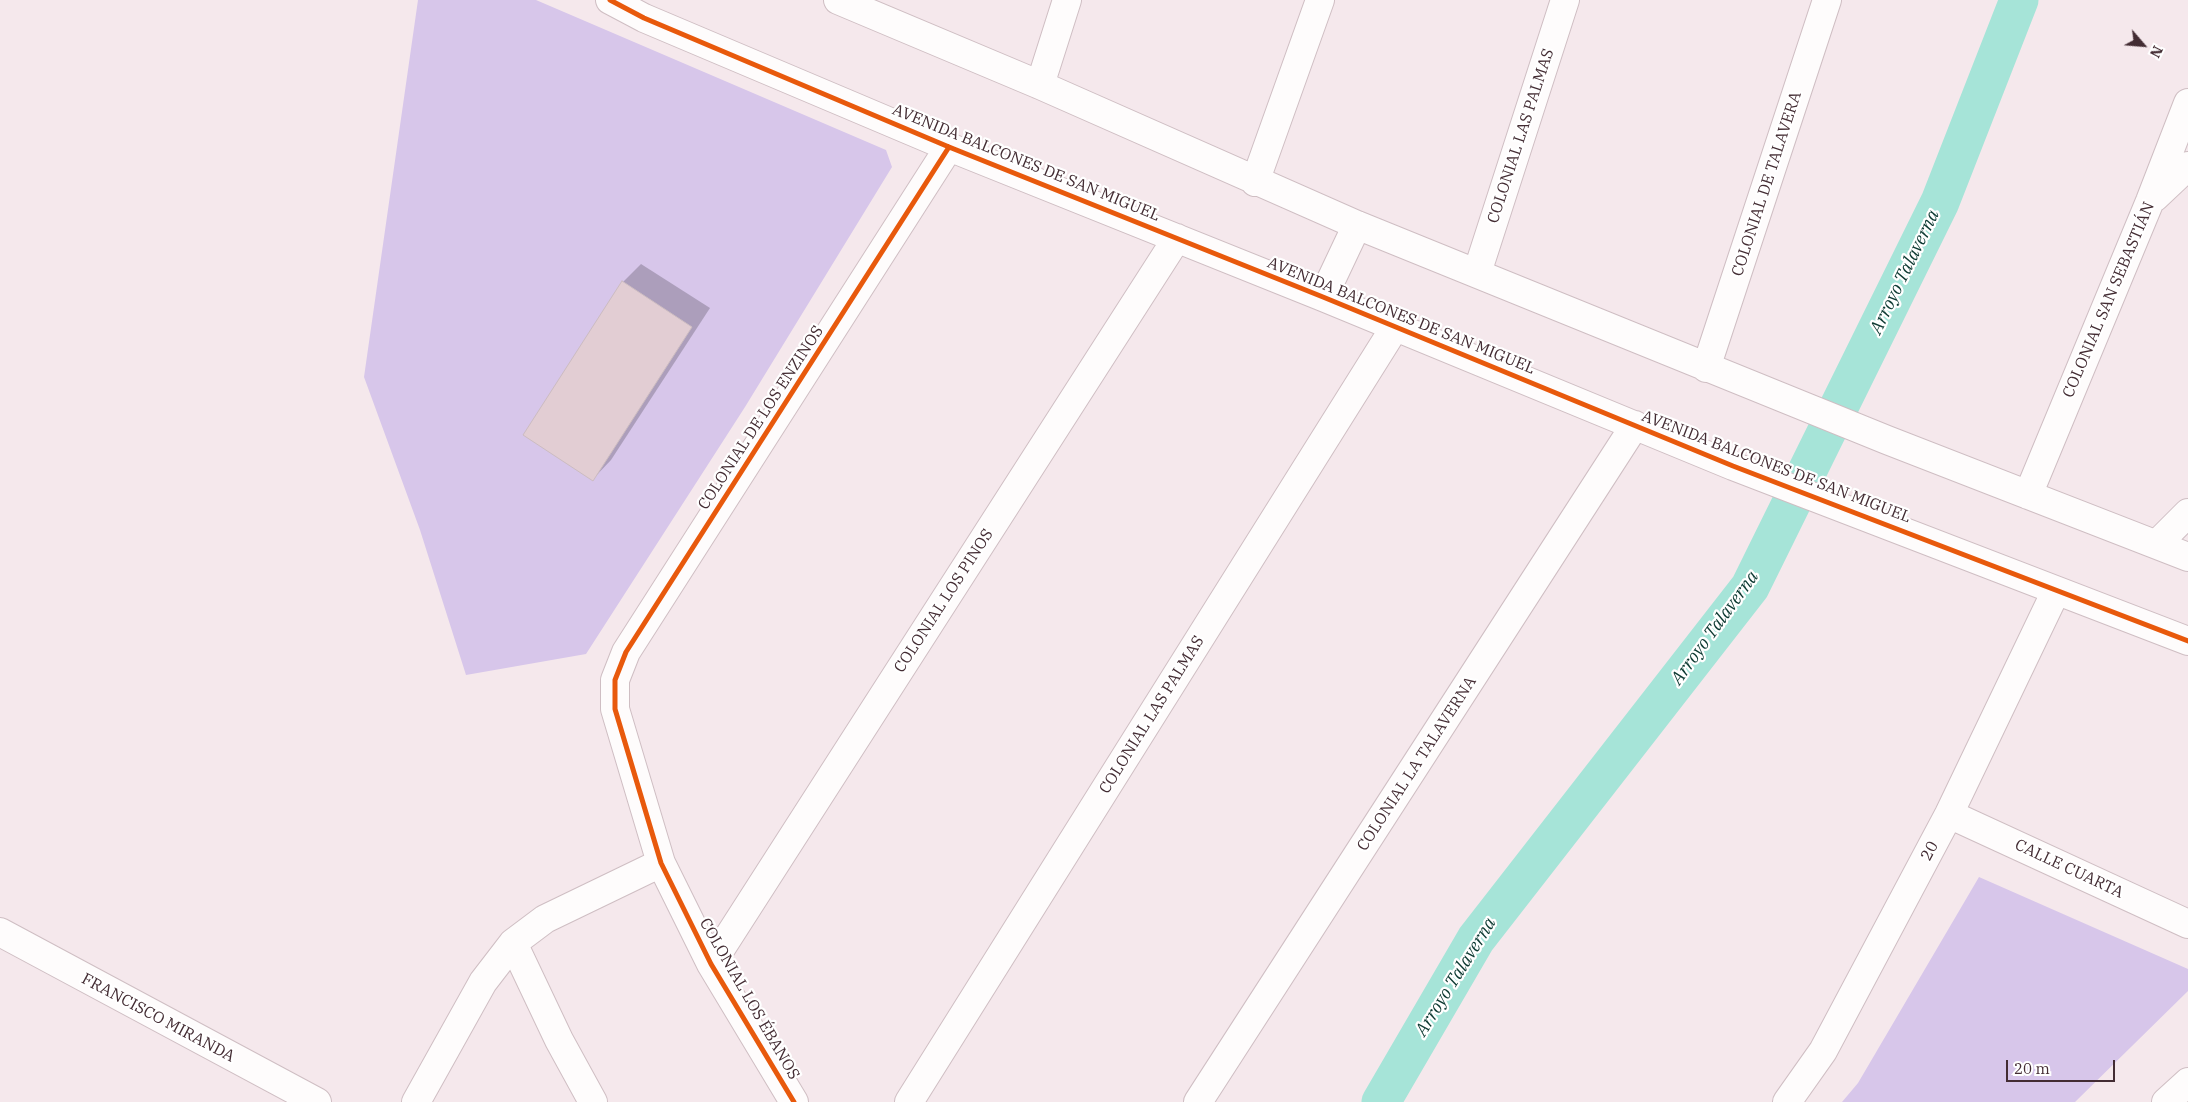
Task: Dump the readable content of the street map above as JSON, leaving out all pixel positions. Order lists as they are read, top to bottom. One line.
{"streets":{"street":["COLONIAL LAS PALMAS","AVENIDA BALCONES DE SAN MIGUEL","COLONIAL DE TALAVERA","COLONIAL SAN SEBASTIÁN","COLONIAL DE LOS ENZINOS","COLONIAL LOS PINOS","COLONIAL LA TALAVERNA","20","CALLE CUARTA","COLONIAL LOS ÉBANOS","FRANCISCO MIRANDA"]},"crossings":[["COLONIAL LAS PALMAS","AVENIDA BALCONES DE SAN MIGUEL"],["AVENIDA BALCONES DE SAN MIGUEL","COLONIAL DE LOS ENZINOS"],["AVENIDA BALCONES DE SAN MIGUEL","COLONIAL LOS PINOS"],["AVENIDA BALCONES DE SAN MIGUEL","COLONIAL LA TALAVERNA"],["AVENIDA BALCONES DE SAN MIGUEL","20"],["COLONIAL DE LOS ENZINOS","COLONIAL LOS ÉBANOS"],["COLONIAL LOS PINOS","COLONIAL LOS ÉBANOS"],["20","CALLE CUARTA"]],"water":["Arroyo Talaverna"],"scale_bar":"20 m","north":"bottom right"}
